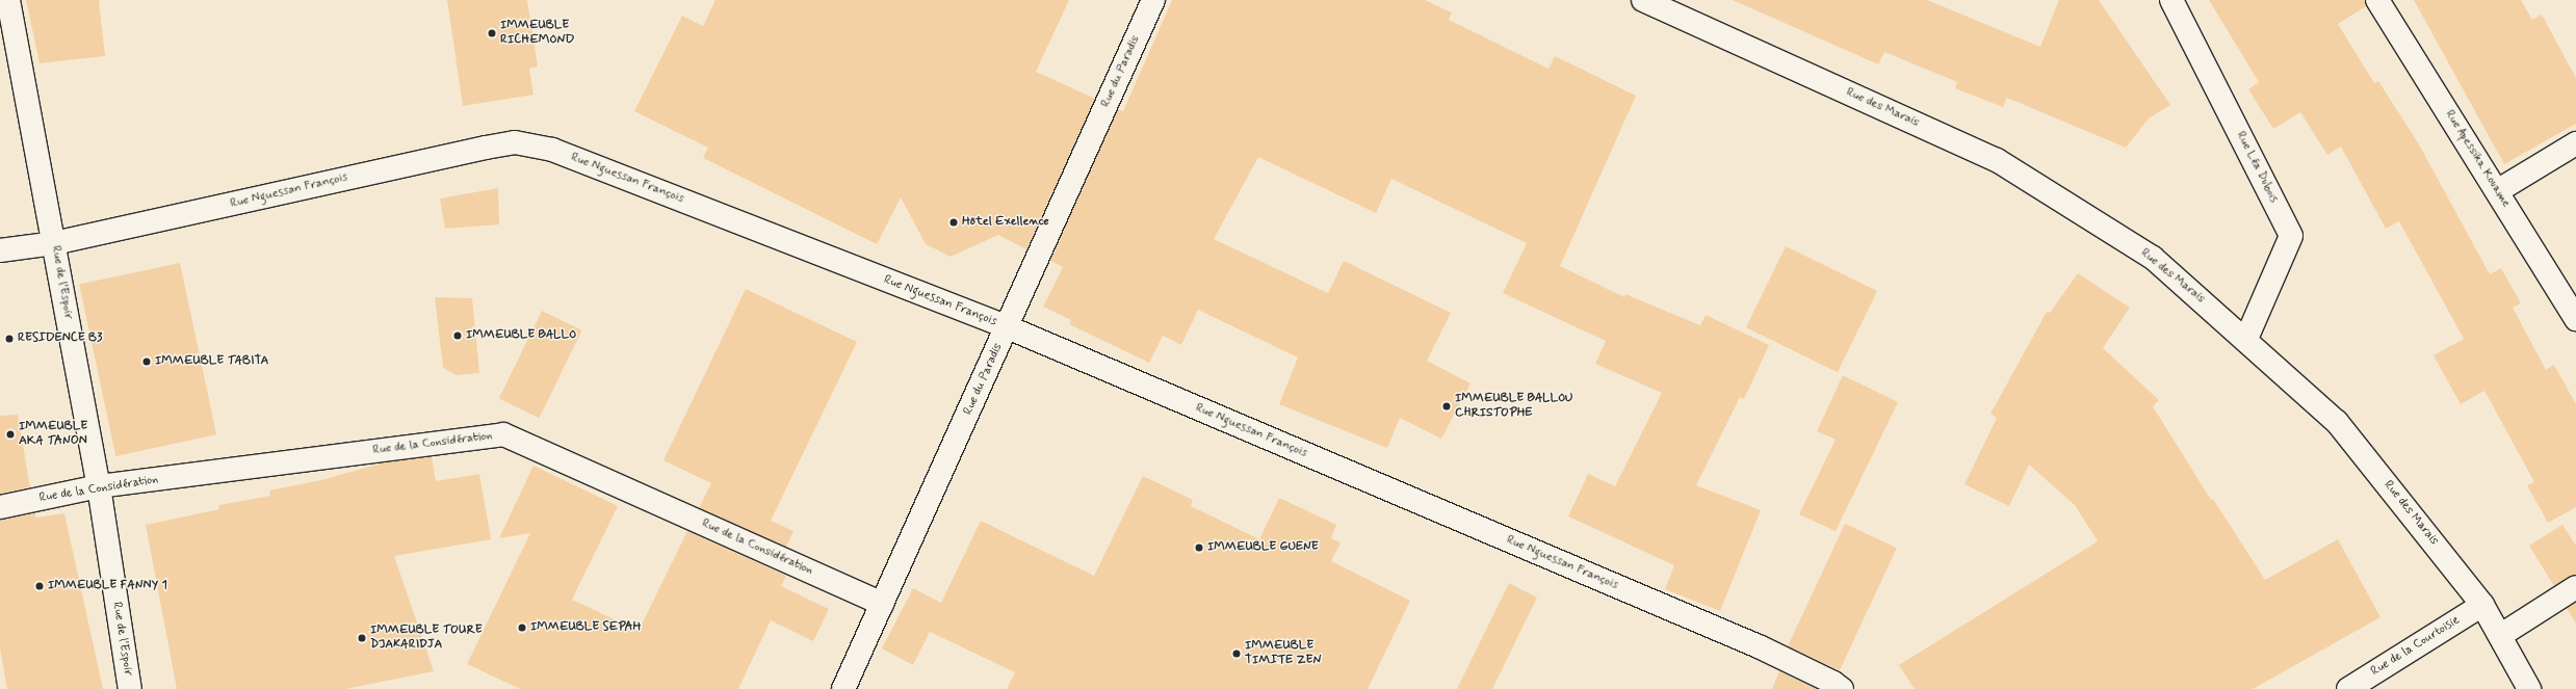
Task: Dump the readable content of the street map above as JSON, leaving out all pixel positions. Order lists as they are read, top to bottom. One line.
{"streets":{"street":["Rue du Paradis","Rue des Marais","Rue Apessika Kouame","Rue Léa Dubois","Rue Nguessan François","Rue de l'Espoir","Rue de la Considération","Rue de la Courtoisie"]},"crossings":[["Rue du Paradis","Rue Nguessan François"],["Rue du Paradis","Rue de la Considération"],["Rue des Marais","Rue Léa Dubois"],["Rue des Marais","Rue de la Courtoisie"],["Rue Nguessan François","Rue de l'Espoir"],["Rue de l'Espoir","Rue de la Considération"]],"places":["IMMEUBLE RICHEMOND","Hôtel Exellence","IMMEUBLE BALLO","RESIDENCE B3","IMMEUBLE TABITA","IMMEUBLE BALLOU CHRISTOPHE","IMMEUBLE AKA TANON","IMMEUBLE GUENE","IMMEUBLE FANNY 1","IMMEUBLE SEPAH","IMMEUBLE TOURE DJAKARIDJA","IMMEUBLE TIMITE ZEN"]}
